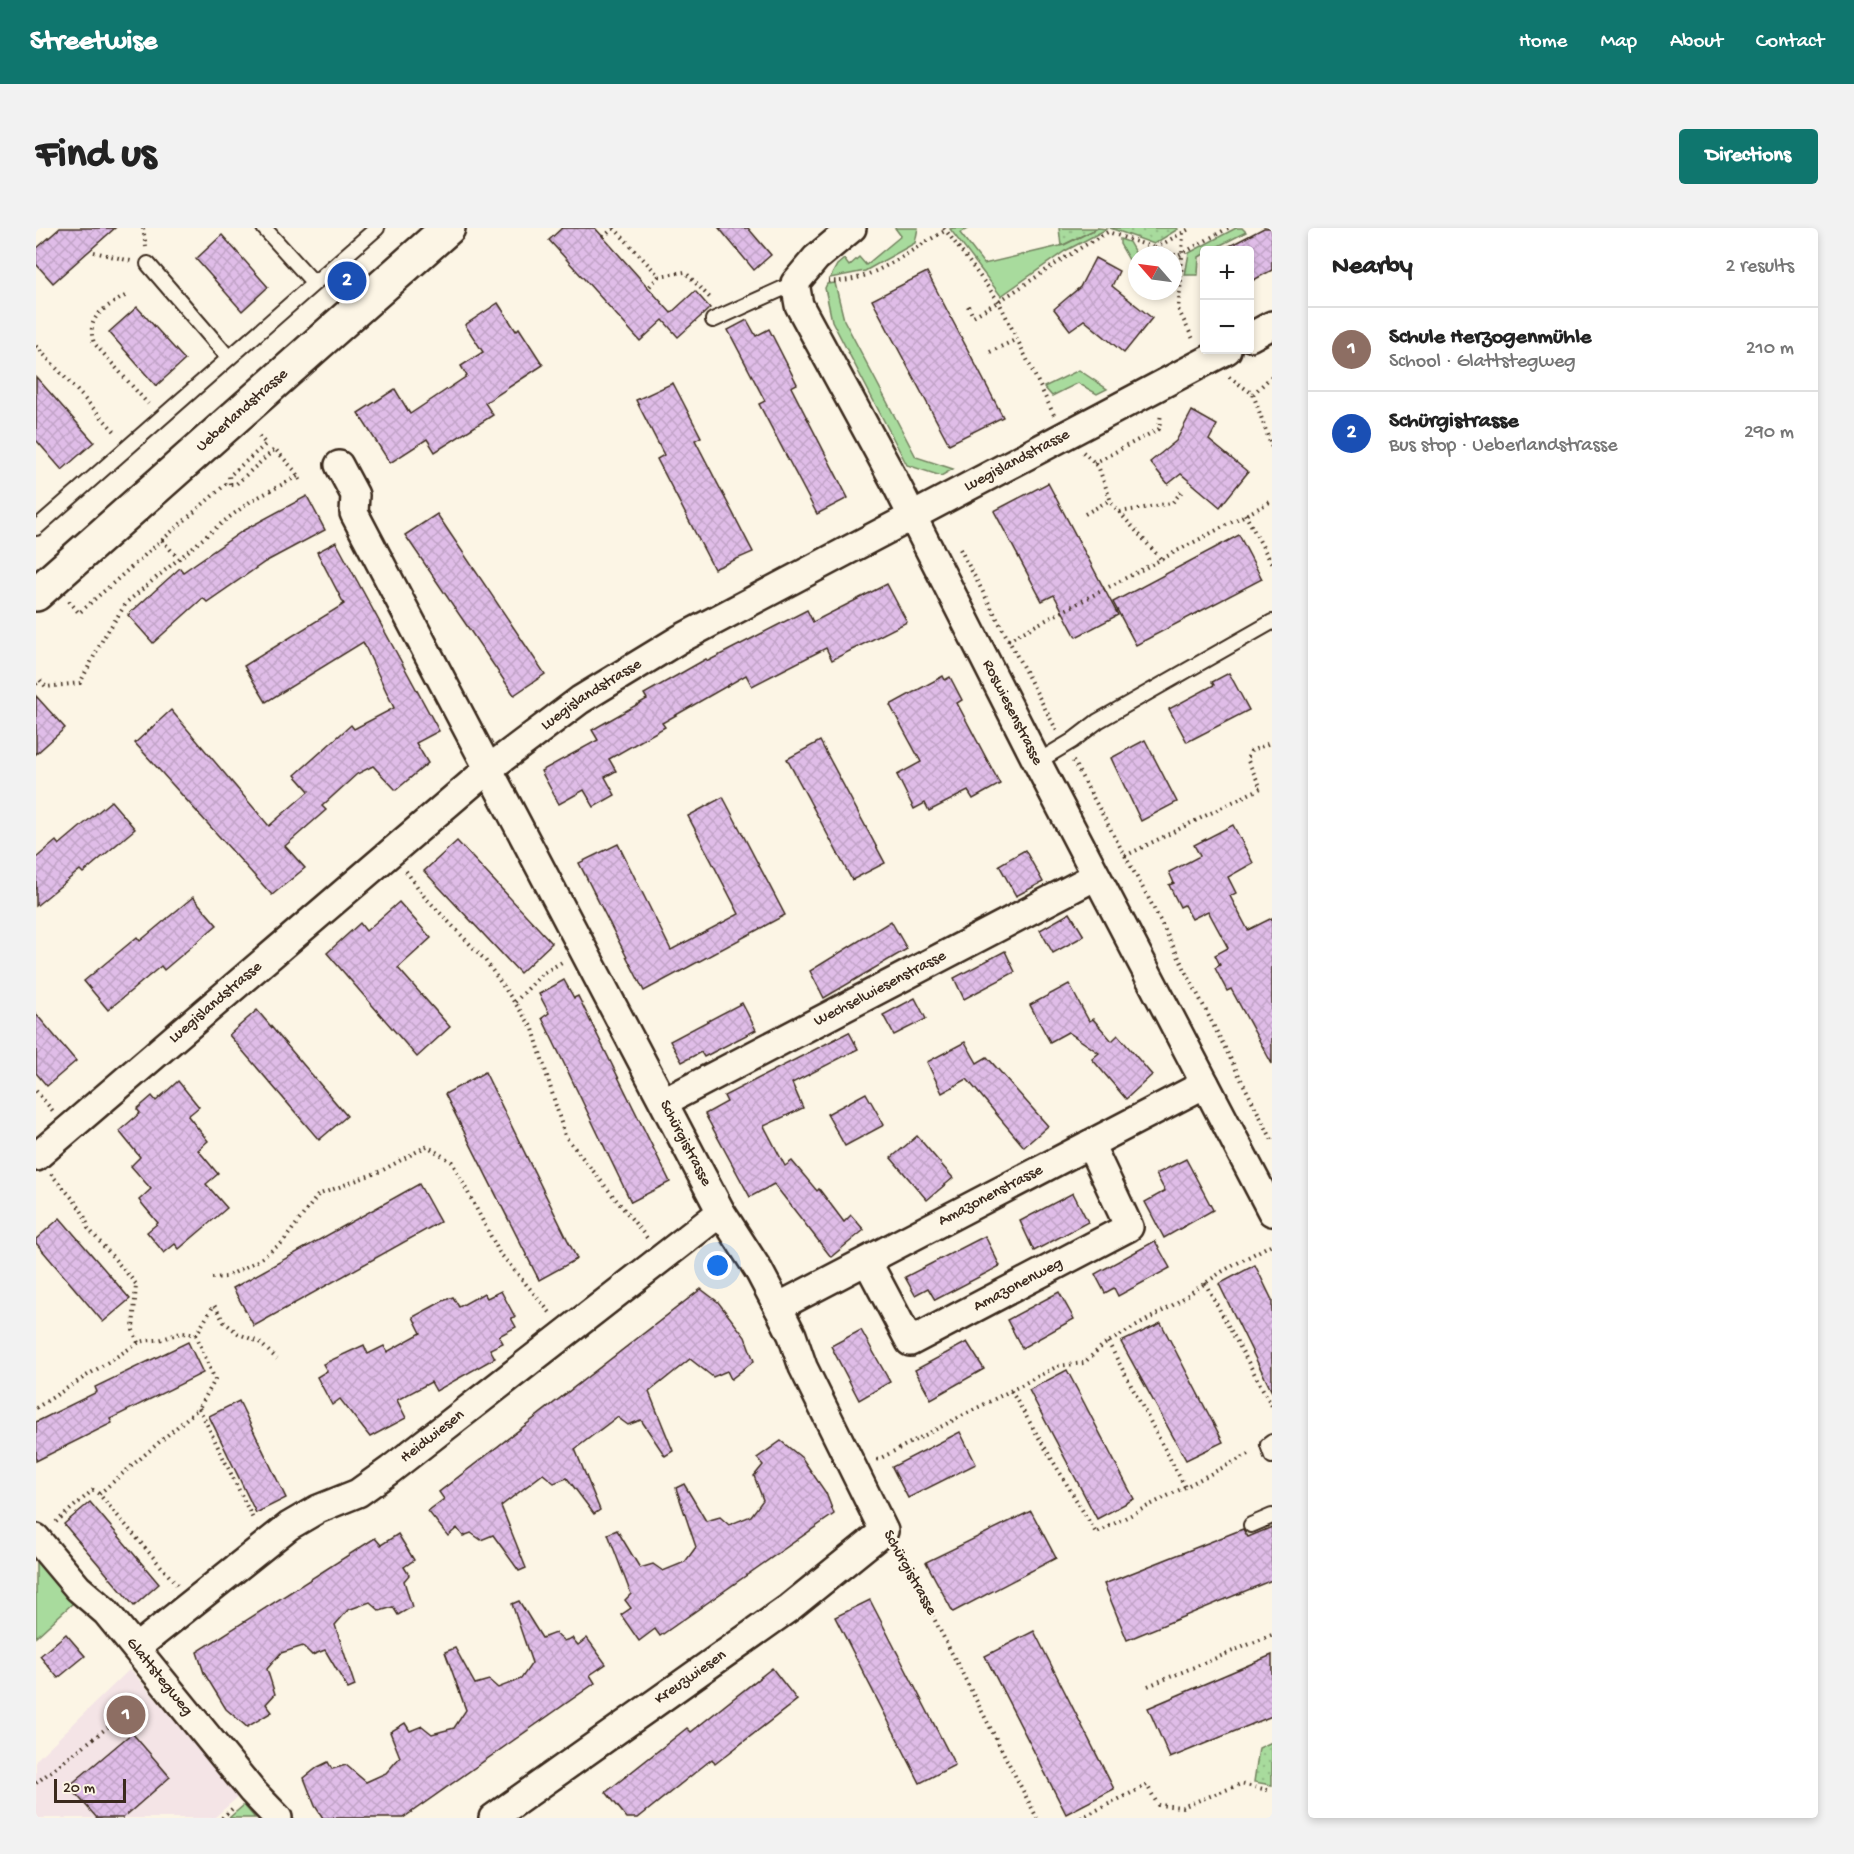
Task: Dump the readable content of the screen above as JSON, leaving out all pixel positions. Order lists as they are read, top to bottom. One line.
{"streets":{"street":["Ueberlandstrasse","Luegislandstrasse","Roswiesenstrasse","Wechselwiesenstrasse","Schürgistrasse","Amazonenstrasse","Amazonenweg","Heidwiesen","Glattstegweg","Kreuzwiesen"]},"crossings":[["Luegislandstrasse","Roswiesenstrasse"],["Luegislandstrasse","Schürgistrasse"],["Roswiesenstrasse","Wechselwiesenstrasse"],["Roswiesenstrasse","Amazonenstrasse"],["Wechselwiesenstrasse","Schürgistrasse"],["Schürgistrasse","Amazonenstrasse"],["Schürgistrasse","Heidwiesen"],["Schürgistrasse","Kreuzwiesen"],["Amazonenstrasse","Amazonenweg"],["Heidwiesen","Glattstegweg"]],"scale_bar":"20 m","north":"top left","page":{"header":"Streetwise","nav":["Home","Map","About","Contact"],"buttons":"Directions","title":"Find us","heading":["Nearby","2 results"],"map_buttons":["+","−"],"pins":["2","1"],"list":[{"mark":"1","name":"Schule Herzogenmühle","note":"School · Glattstegweg","value":"210 m"},{"mark":"2","name":"Schürgistrasse","note":"Bus stop · Ueberlandstrasse","value":"290 m"}],"scale":"20 m"}}
